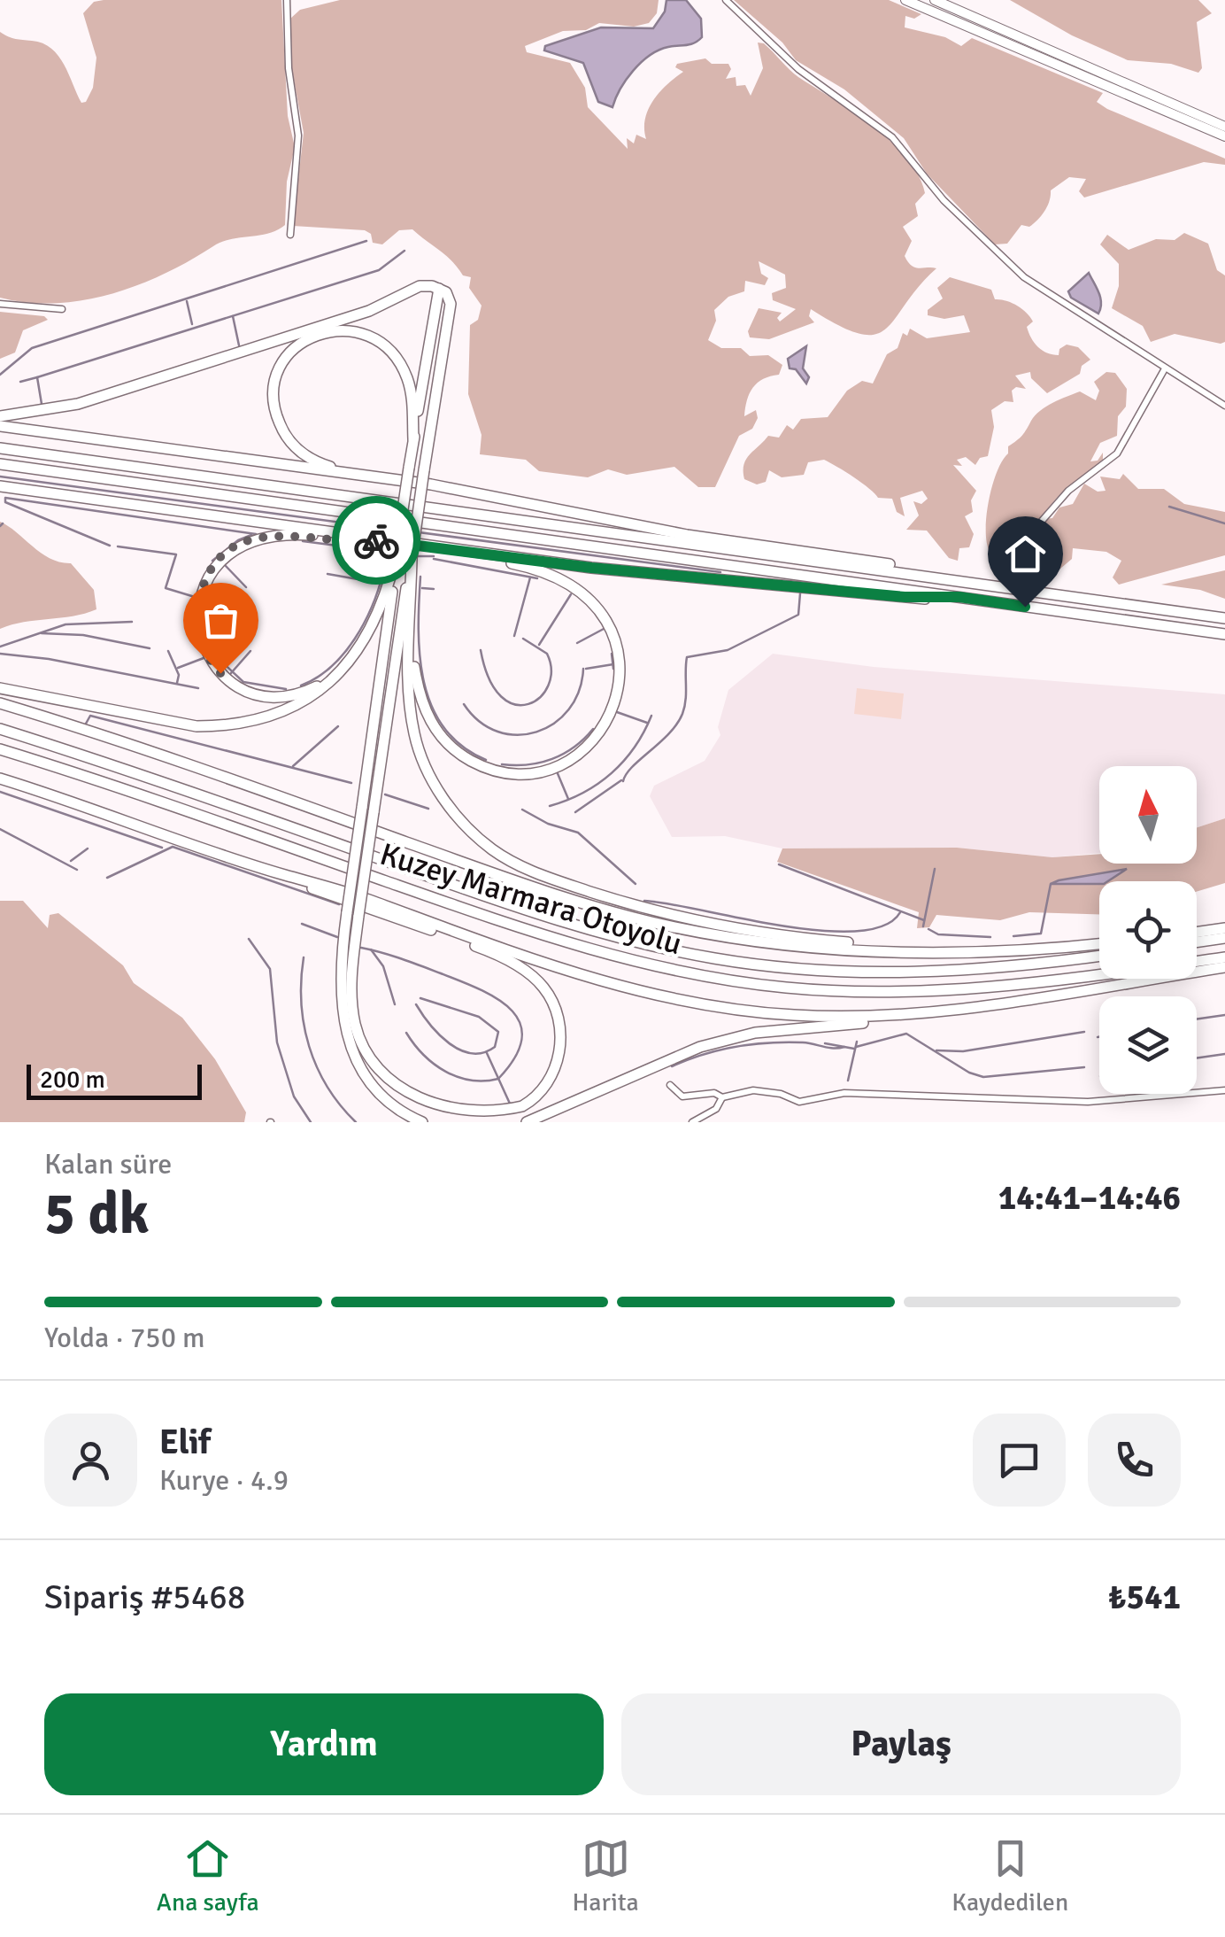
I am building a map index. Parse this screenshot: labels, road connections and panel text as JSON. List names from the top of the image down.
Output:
{
  "streets": {
    "highway": ["Kuzey Marmara Otoyolu"]
  },
  "scale_bar": "200 m",
  "north": "top",
  "page": {
    "scale": "200 m",
    "heading": ["5 dk", "Kalan süre", "14:41–14:46"],
    "panel": [
      "Elif",
      "Kurye · 4.9",
      "Sipariş #5468",
      "₺541"
    ],
    "bar": "Yolda · 750 m",
    "buttons": ["Yardım", "Paylaş"],
    "tabs": ["Ana sayfa", "Harita", "Kaydedilen"]
  }
}
